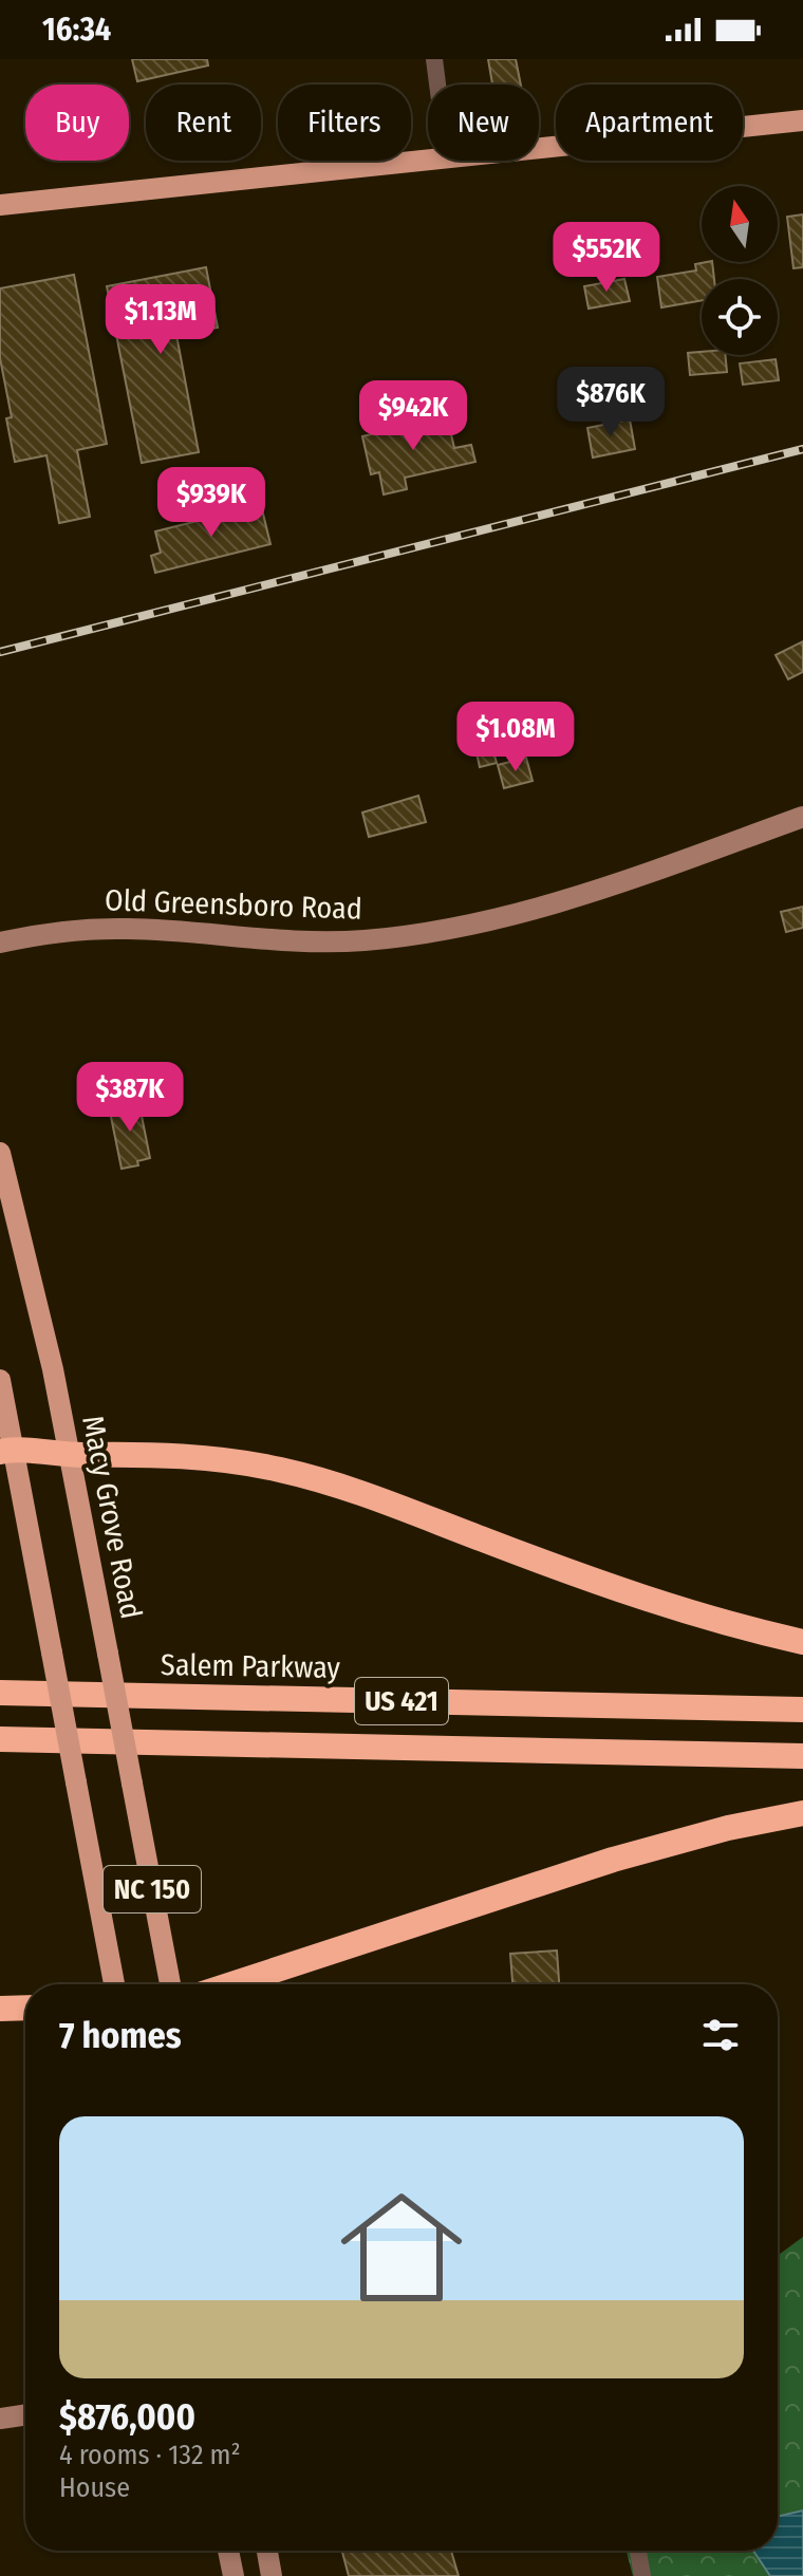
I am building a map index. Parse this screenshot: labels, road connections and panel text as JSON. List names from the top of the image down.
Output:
{
  "streets": {
    "highway": ["Salem Parkway", "US 421"],
    "main road": ["Macy Grove Road", "NC 150"],
    "street": ["Old Greensboro Road"]
  },
  "north": "top",
  "page": {
    "status": "16:34",
    "chip": [
      "Buy",
      "Rent",
      "Filters",
      "New",
      "Apartment"
    ],
    "price": [
      "$552K",
      "$1.13M",
      "$876K",
      "$942K",
      "$939K",
      "$1.08M",
      "$387K"
    ],
    "heading": "7 homes",
    "list": [
      {
        "name": "$876,000",
        "note": "4 rooms · 132 m² · House"
      }
    ]
  }
}
